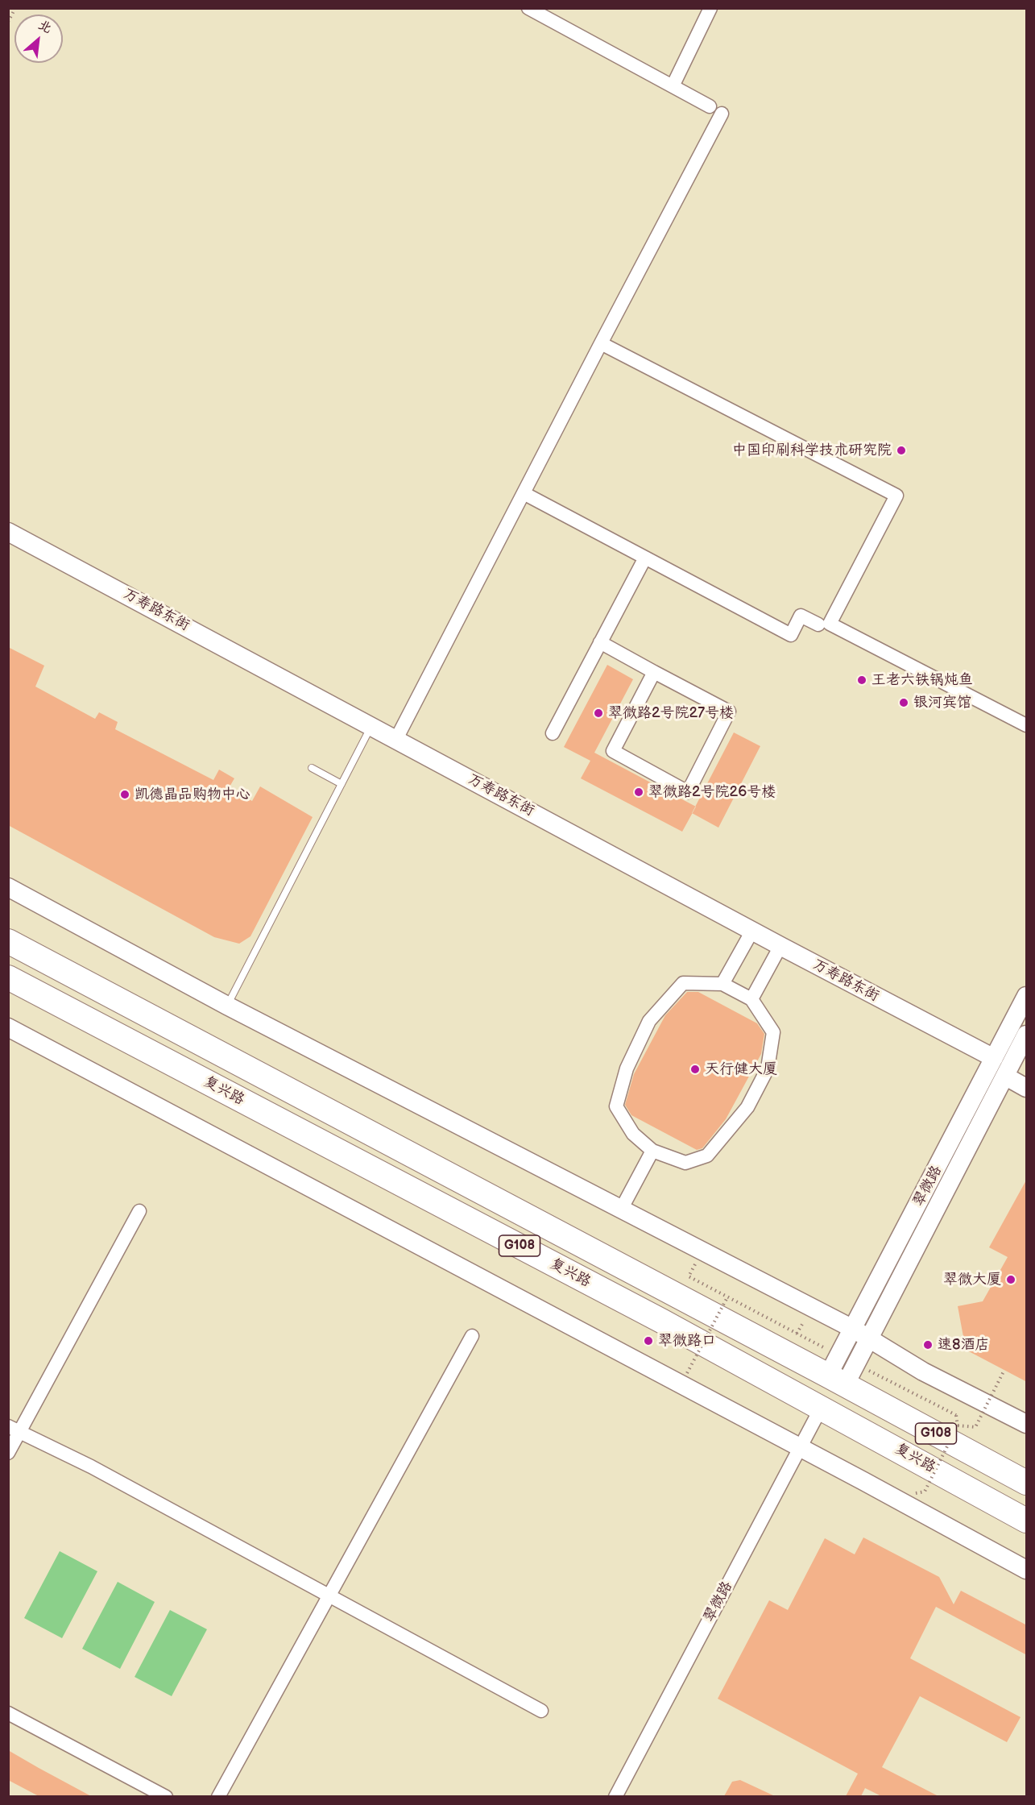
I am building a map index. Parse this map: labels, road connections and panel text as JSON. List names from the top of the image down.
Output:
{
  "streets": {
    "highway": ["复兴路", "G108"],
    "street": ["万寿路东街", "翠微路"]
  },
  "crossings": [
    ["万寿路东街", "翠微路"],
    ["复兴路", "翠微路"]
  ],
  "places": [
    "中国印刷科学技术研究院",
    "王老六铁锅炖鱼",
    "银河宾馆",
    "翠微路2号院27号楼",
    "翠微路2号院26号楼",
    "凯德晶品购物中心",
    "天行健大厦",
    "翠微大厦",
    "翠微路口",
    "速8酒店"
  ],
  "north": "top right"
}
